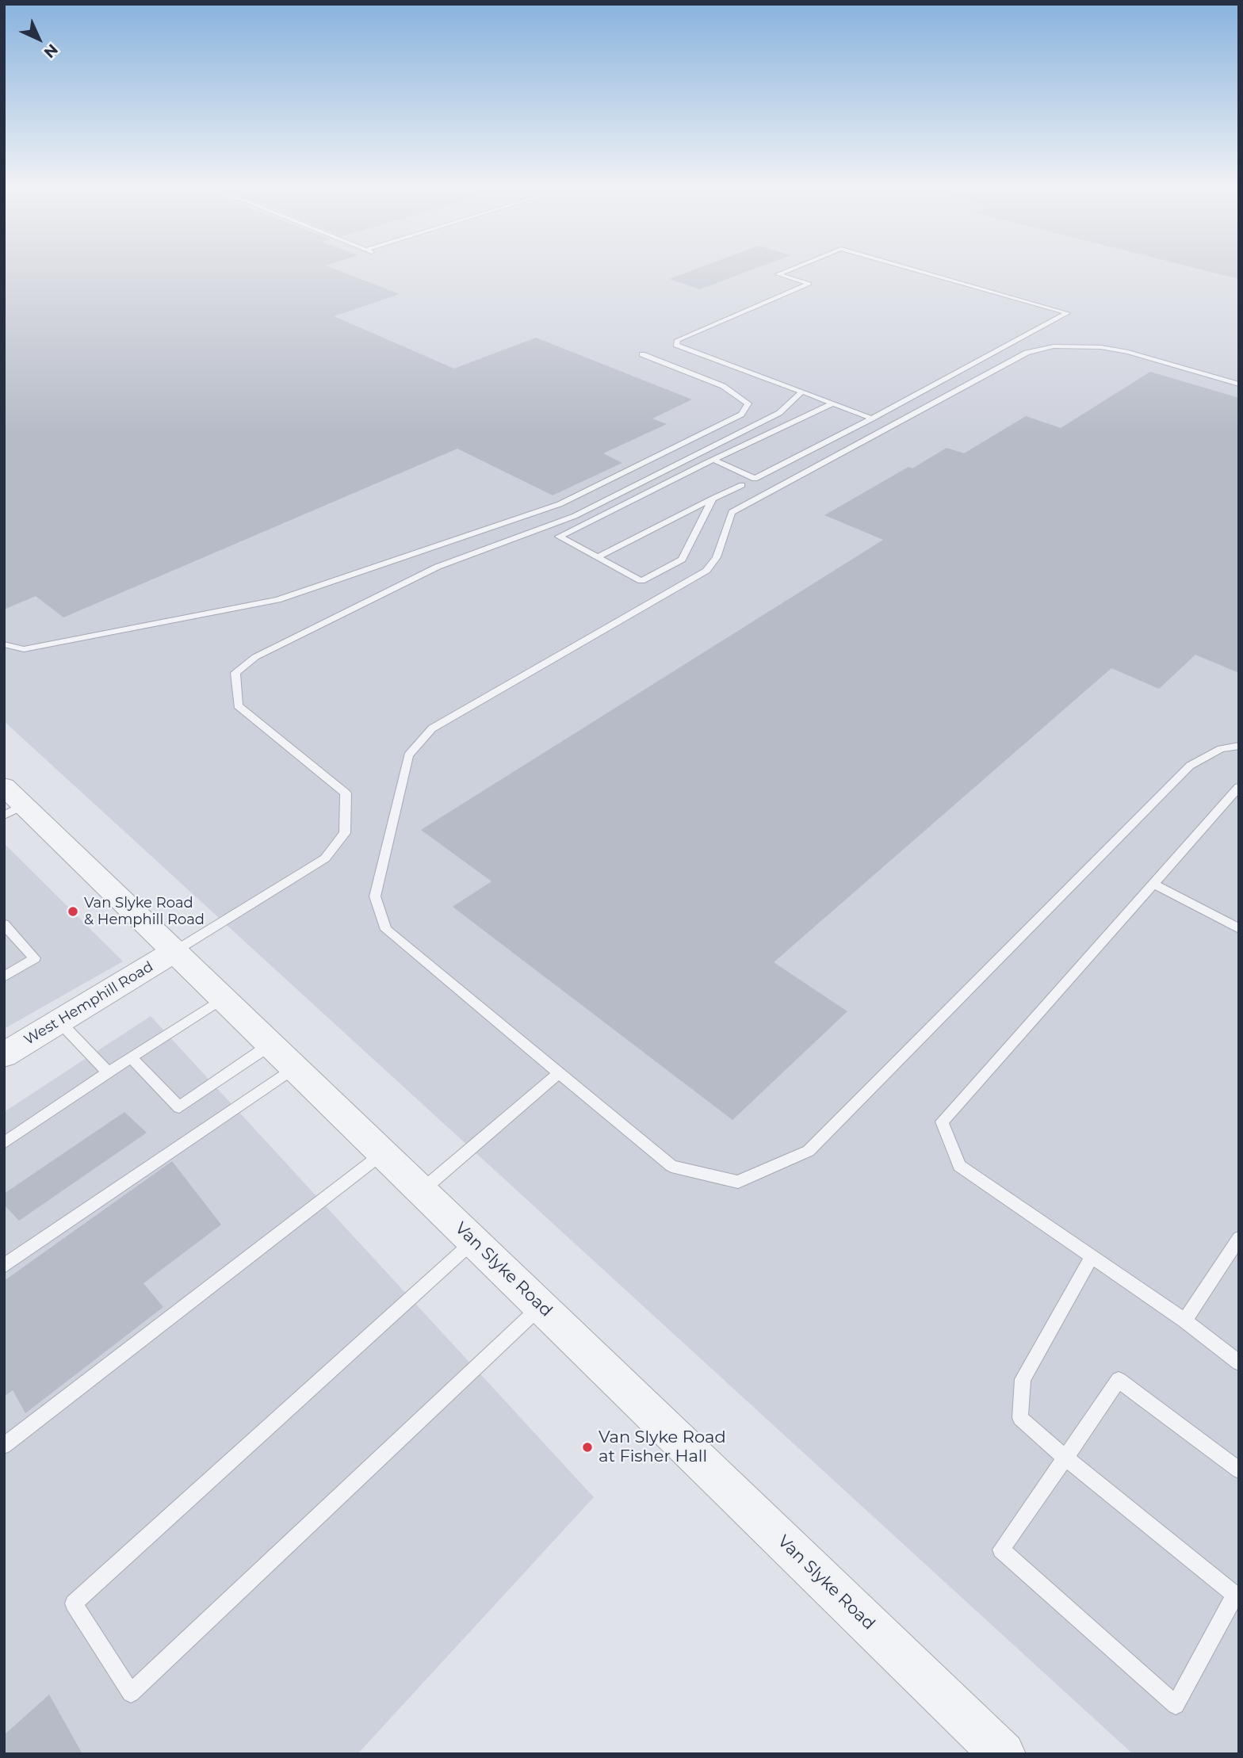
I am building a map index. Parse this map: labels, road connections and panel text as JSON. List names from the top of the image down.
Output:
{
  "streets": {
    "street": ["West Hemphill Road", "Van Slyke Road"]
  },
  "crossings": [
    ["West Hemphill Road", "Van Slyke Road"]
  ],
  "places": ["Van Slyke Road & Hemphill Road", "Van Slyke Road at Fisher Hall"],
  "north": "bottom right"
}
